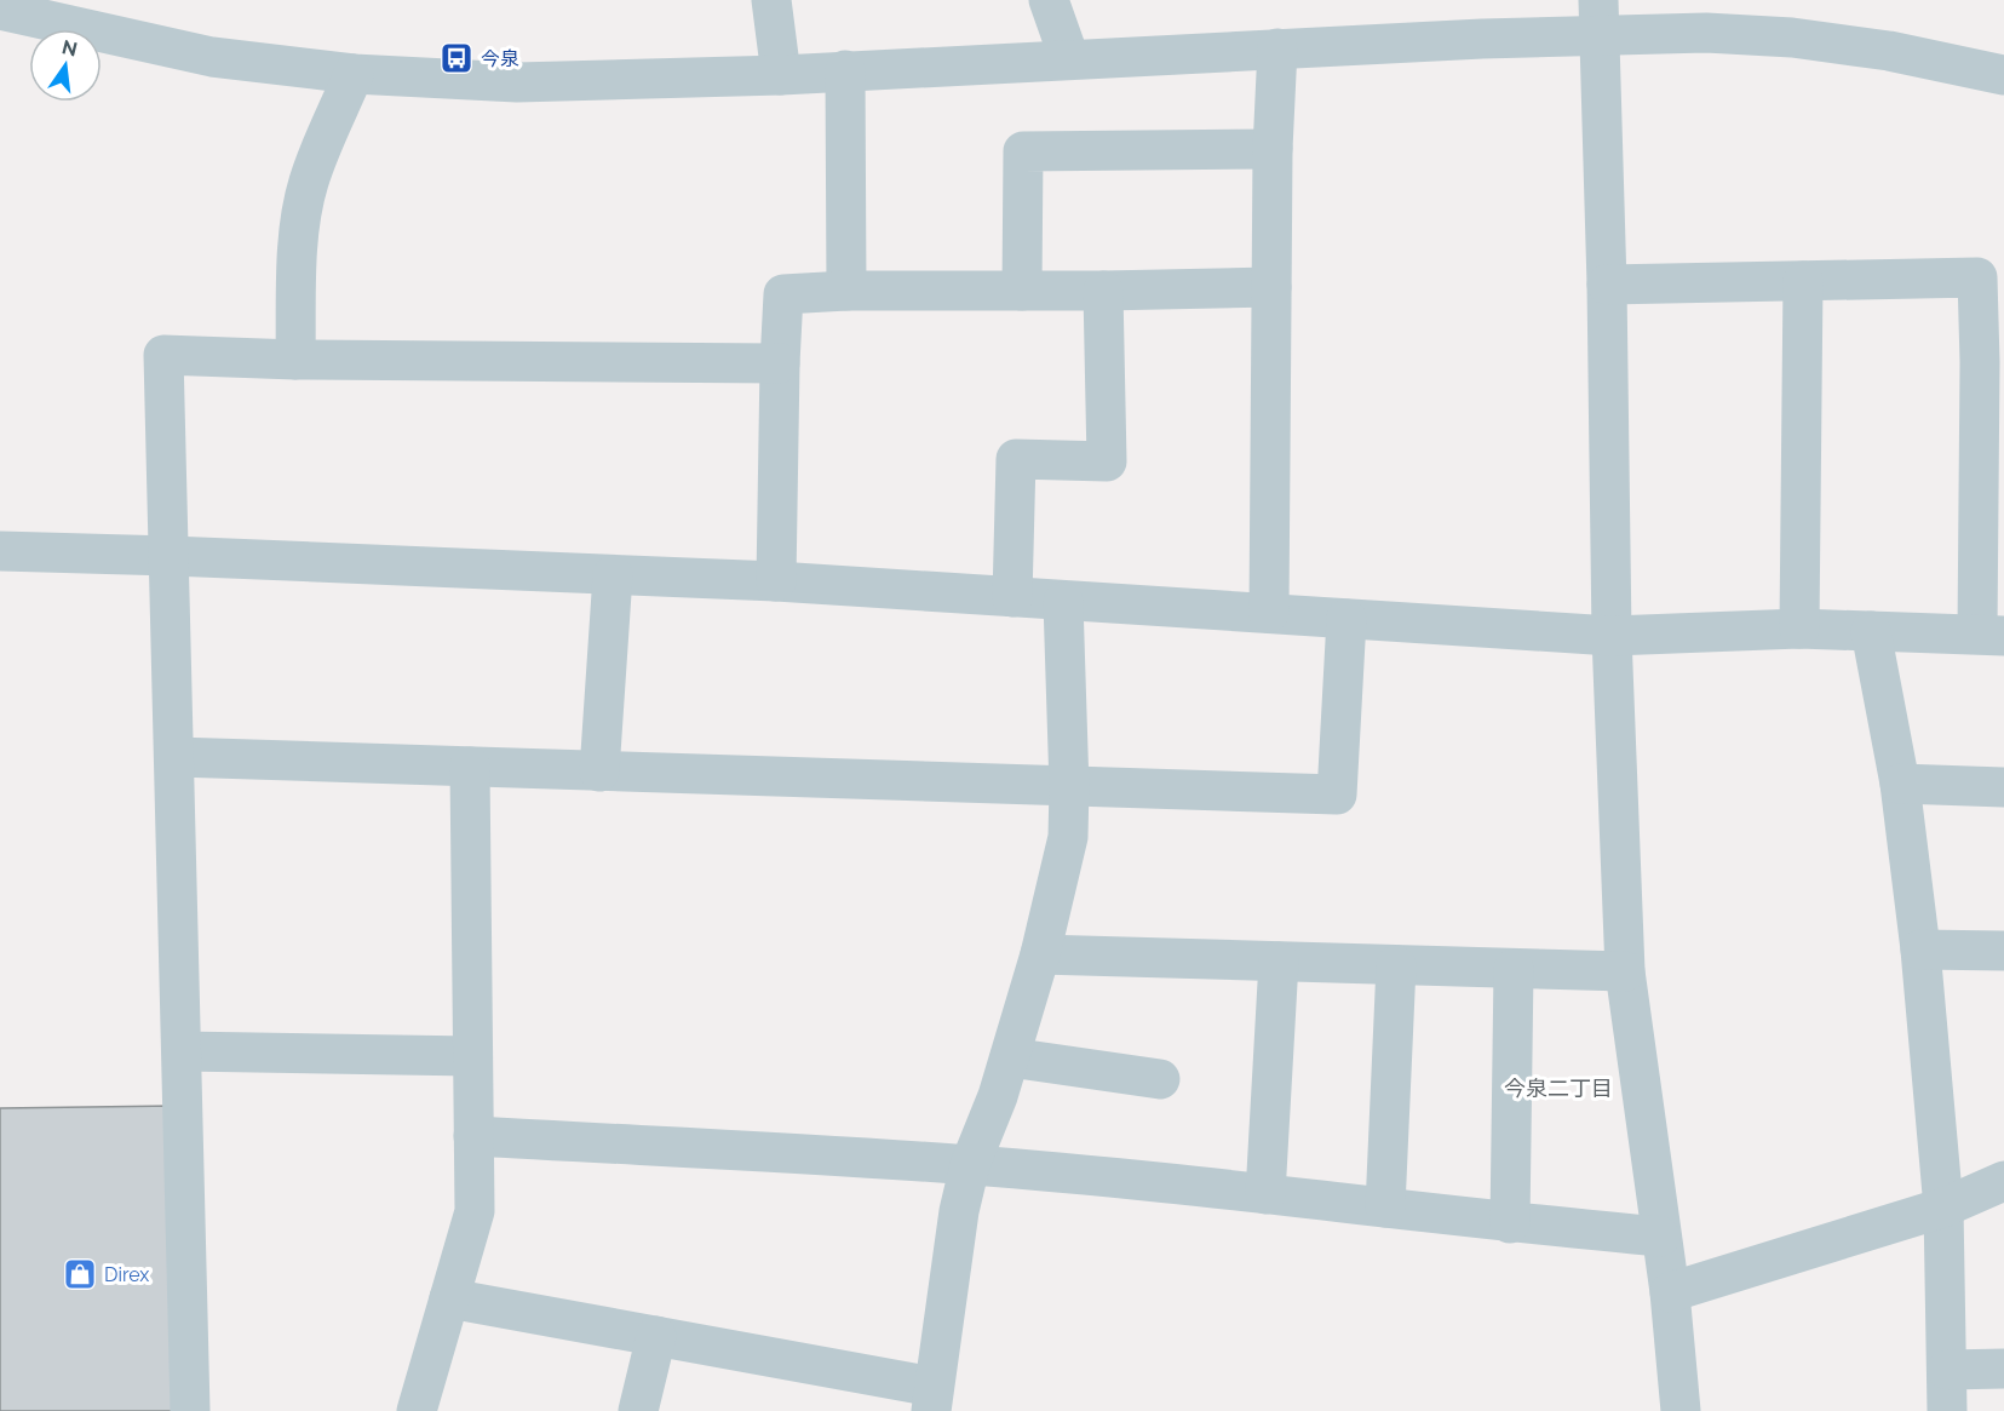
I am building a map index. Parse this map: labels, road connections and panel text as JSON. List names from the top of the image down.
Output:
{
  "districts": ["今泉二丁目"],
  "places": {
    "bus stop": ["今泉"],
    "shop": ["Direx"]
  },
  "north": "top"
}
